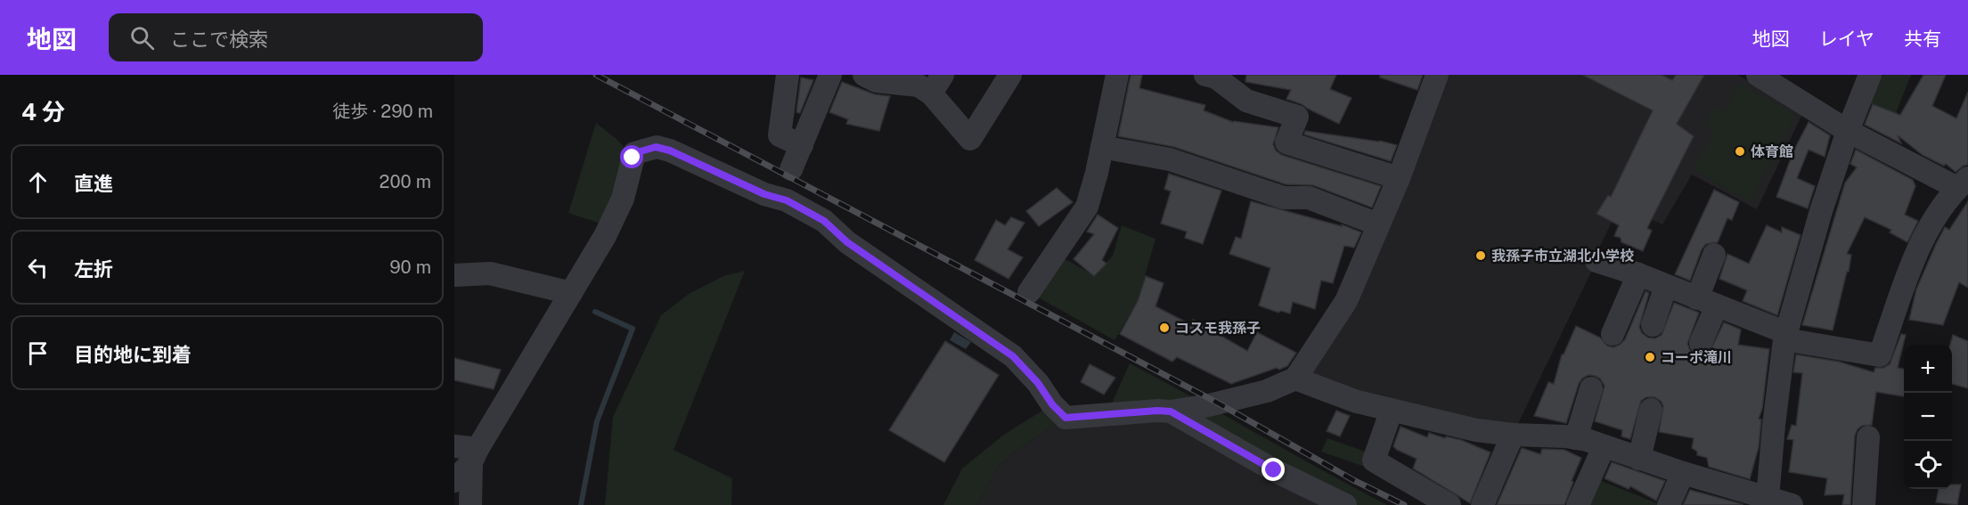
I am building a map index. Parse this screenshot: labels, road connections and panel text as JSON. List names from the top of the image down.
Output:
{
  "places": [
    "体育館",
    "我孫子市立湖北小学校",
    "コスモ我孫子",
    "コーポ滝川"
  ],
  "page": {
    "header": "地図",
    "search": "ここで検索",
    "nav": ["地図", "レイヤ", "共有"],
    "heading": ["4 分", "徒歩 · 290 m"],
    "list": [
      ["直進", "200 m"],
      ["左折", "90 m"],
      "目的地に到着"
    ],
    "map_buttons": ["+", "−"]
  }
}
